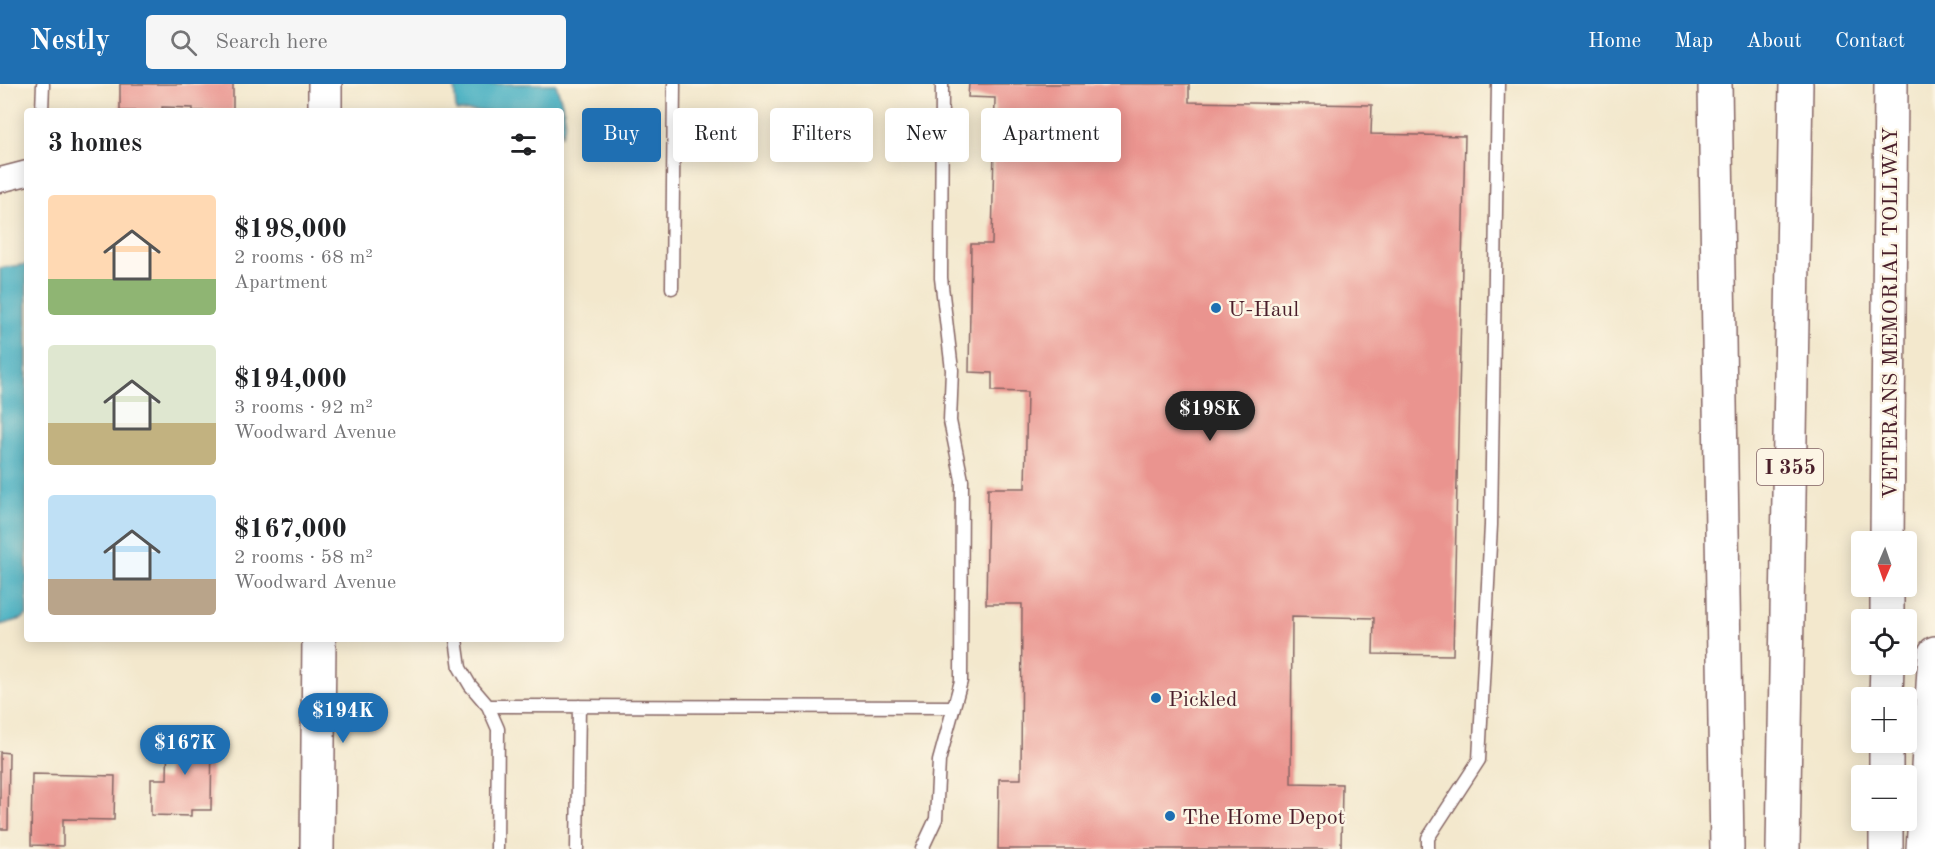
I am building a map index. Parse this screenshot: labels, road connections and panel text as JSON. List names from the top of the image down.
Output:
{
  "streets": {
    "main road": ["VETERANS MEMORIAL TOLLWAY", "I 355"]
  },
  "places": ["U-Haul", "Pickled", "The Home Depot"],
  "north": "bottom",
  "page": {
    "header": "Nestly",
    "search": "Search here",
    "nav": [
      "Home",
      "Map",
      "About",
      "Contact"
    ],
    "chip": [
      "Buy",
      "Rent",
      "Filters",
      "New",
      "Apartment"
    ],
    "heading": "3 homes",
    "list": [
      {
        "name": "$198,000",
        "note": "2 rooms · 68 m² · Apartment"
      },
      {
        "name": "$194,000",
        "note": "3 rooms · 92 m² · Woodward Avenue"
      },
      {
        "name": "$167,000",
        "note": "2 rooms · 58 m² · Woodward Avenue"
      }
    ],
    "price": ["$198K", "$194K", "$167K"],
    "map_buttons": ["+", "−"]
  }
}
